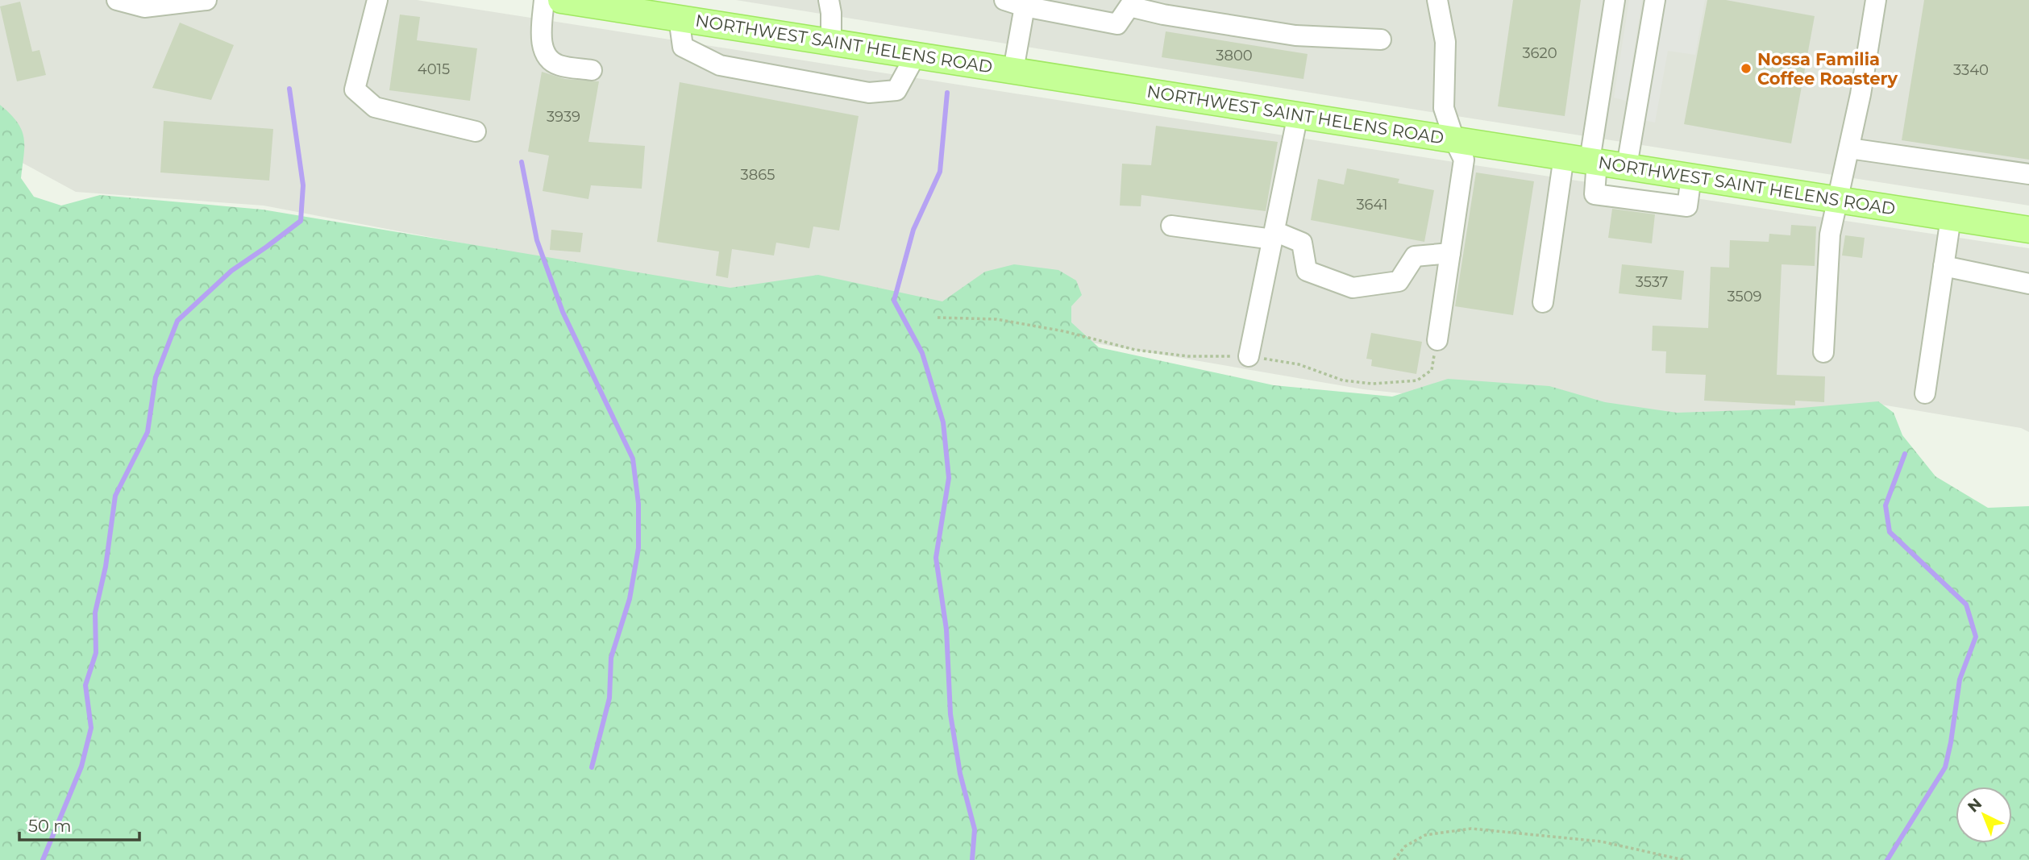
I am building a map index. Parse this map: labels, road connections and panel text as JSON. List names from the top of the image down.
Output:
{
  "streets": {
    "main road": ["NORTHWEST SAINT HELENS ROAD"]
  },
  "places": ["Nossa Familia Coffee Roastery"],
  "house_numbers": [
    "3620",
    "3800",
    "4015",
    "3340",
    "3939",
    "3865",
    "3641",
    "3537",
    "3509"
  ],
  "scale_bar": "50 m",
  "north": "top left"
}
